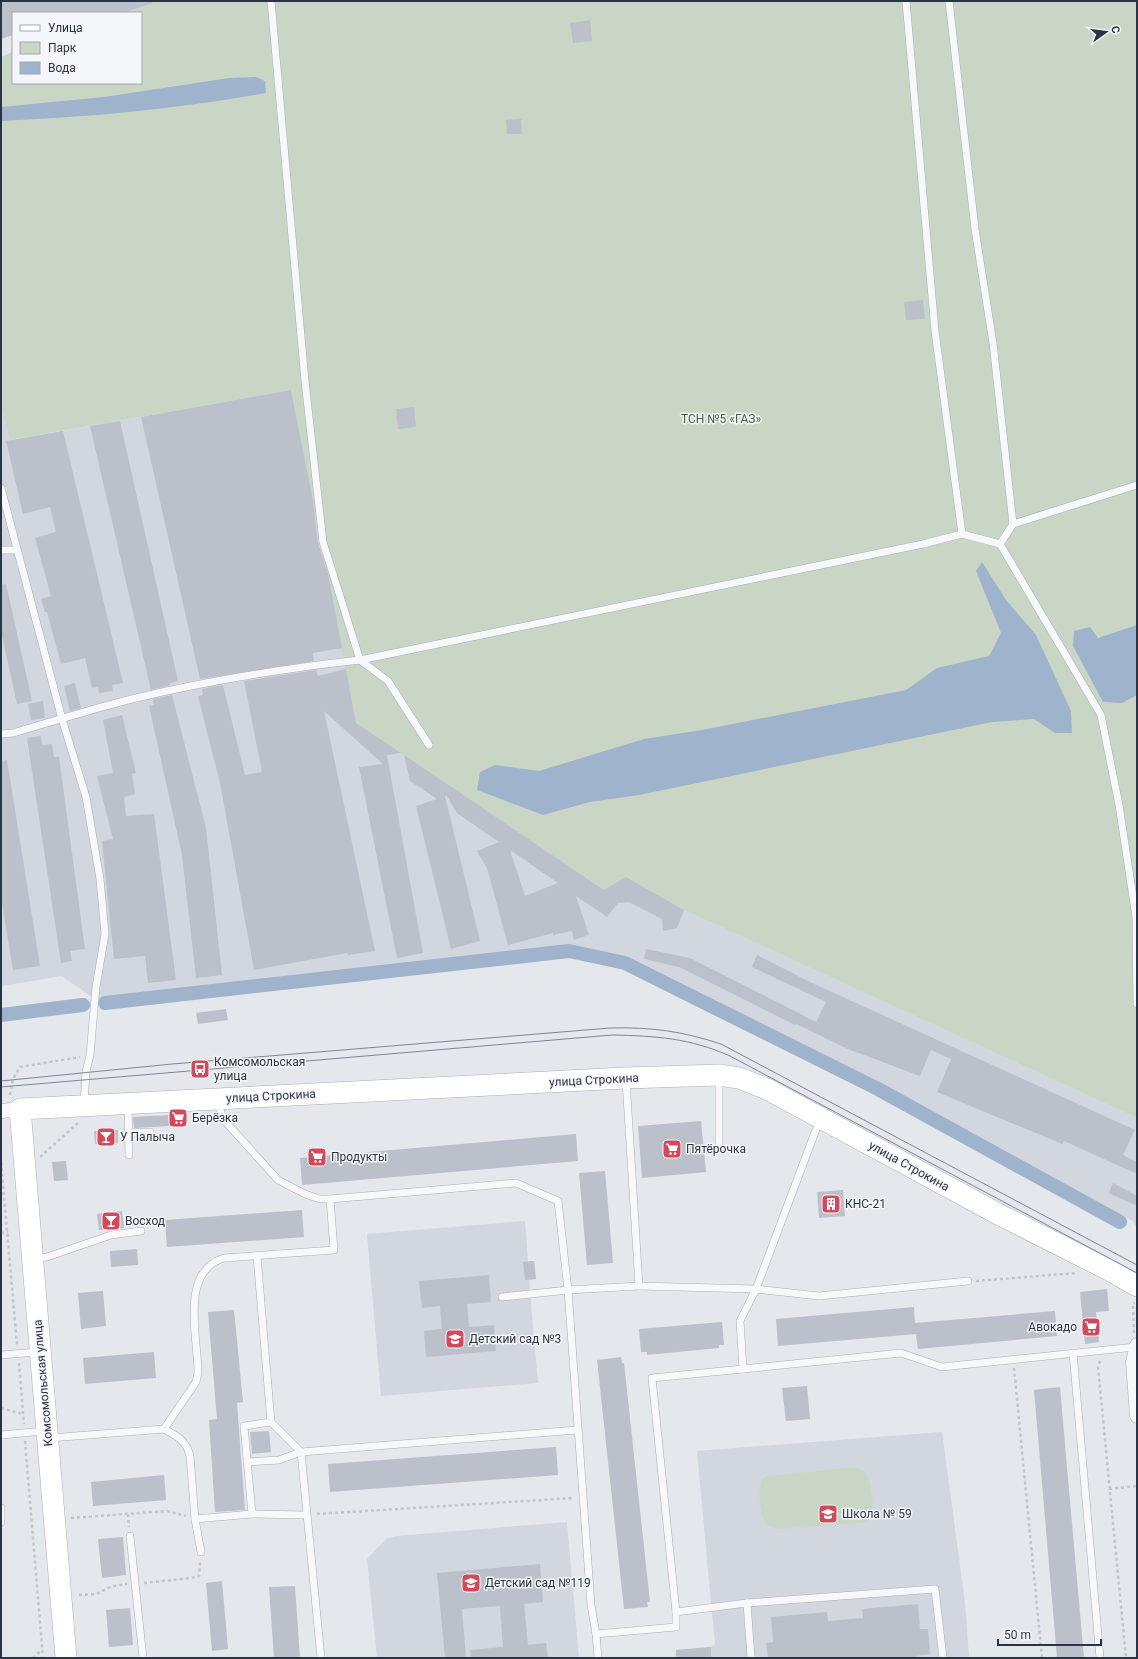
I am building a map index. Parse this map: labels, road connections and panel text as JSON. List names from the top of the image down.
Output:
{
  "streets": {
    "street": ["улица Строкина", "Комсомольская улица"]
  },
  "crossings": [
    ["улица Строкина", "Комсомольская улица"]
  ],
  "parks": ["ТСН №5 «ГАЗ»"],
  "places": {
    "bus stop": ["Комсомольская улица"],
    "supermarket": [
      "Берёзка",
      "Пятёрочка",
      "Продукты",
      "Авокадо"
    ],
    "bar": ["У Палыча", "Восход"],
    "building": ["КНС-21"],
    "school or university": ["Детский сад №3", "Школа № 59", "Детский сад №119"]
  },
  "legend": ["Улица", "Парк", "Вода"],
  "scale_bar": "50 m",
  "north": "right"
}
